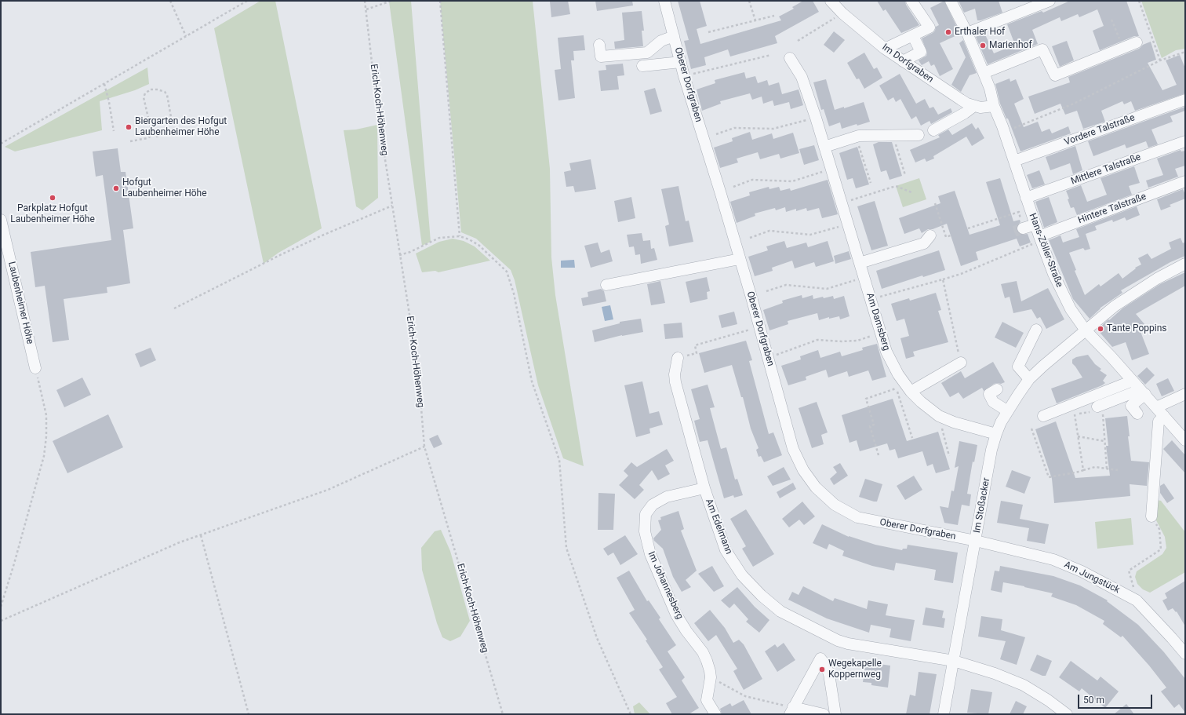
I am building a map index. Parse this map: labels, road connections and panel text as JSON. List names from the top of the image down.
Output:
{
  "streets": {
    "street": [
      "Im Dorfgraben",
      "Oberer Dorfgraben",
      "Vordere Talstraße",
      "Mittlere Talstraße",
      "Hintere Talstraße",
      "Hans-Zöller-Straße",
      "Laubenheimer Höhe",
      "Am Damsberg",
      "Im Stoßacker",
      "Am Edelmann",
      "Am Jungstück",
      "Im Johannesberg"
    ],
    "path": ["Erich-Koch-Höhenweg"]
  },
  "crossings": [
    ["Im Dorfgraben", "Hans-Zöller-Straße"],
    ["Oberer Dorfgraben", "Im Stoßacker"],
    ["Oberer Dorfgraben", "Am Jungstück"],
    ["Vordere Talstraße", "Hans-Zöller-Straße"],
    ["Mittlere Talstraße", "Hans-Zöller-Straße"],
    ["Hintere Talstraße", "Hans-Zöller-Straße"],
    ["Hans-Zöller-Straße", "Im Stoßacker"],
    ["Am Damsberg", "Im Stoßacker"],
    ["Im Stoßacker", "Am Edelmann"],
    ["Im Stoßacker", "Am Jungstück"],
    ["Am Edelmann", "Im Johannesberg"]
  ],
  "places": [
    "Erthaler Hof",
    "Marienhof",
    "Biergarten des Hofgut Laubenheimer Höhe",
    "Hofgut Laubenheimer Höhe",
    "Parkplatz Hofgut Laubenheimer Höhe",
    "Tante Poppins",
    "Wegekapelle Koppernweg"
  ],
  "scale_bar": "50 m"
}
